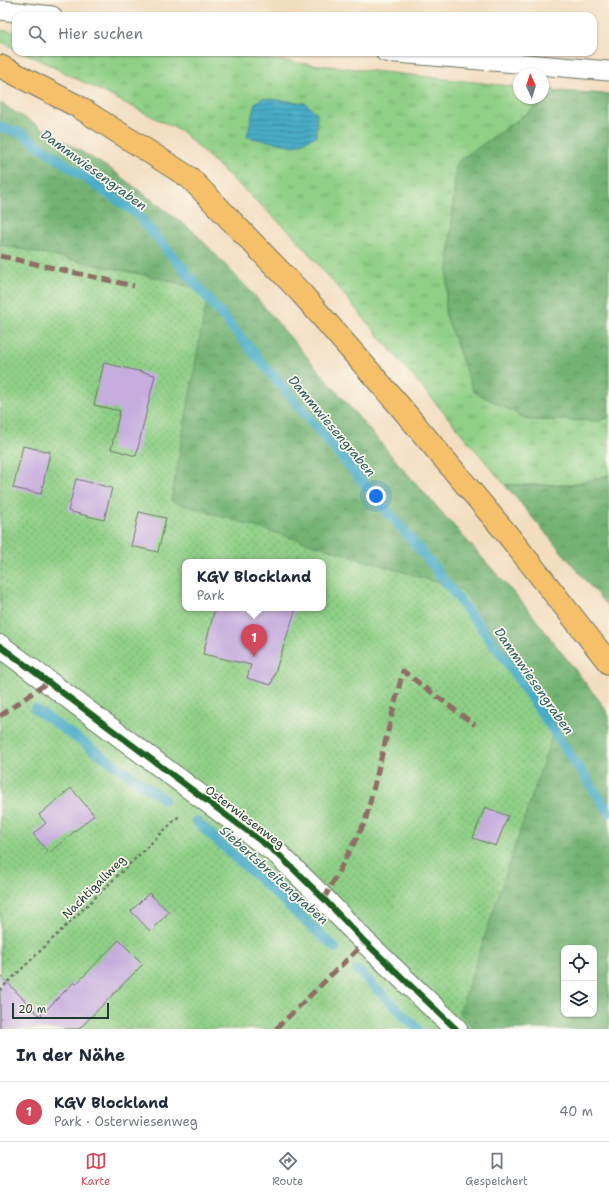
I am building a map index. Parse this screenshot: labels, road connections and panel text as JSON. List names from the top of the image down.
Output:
{
  "streets": {
    "street": ["Osterwiesenweg"],
    "path": ["Nachtigallweg"]
  },
  "crossings": [
    ["Osterwiesenweg", "Nachtigallweg"]
  ],
  "water": ["Dammwiesengraben", "Siebertsbreitengraben"],
  "scale_bar": "20 m",
  "north": "top",
  "page": {
    "search": "Hier suchen",
    "popup": ["KGV Blockland", "Park"],
    "pins": "1",
    "scale": "20 m",
    "heading": "In der Nähe",
    "list": [
      {
        "mark": "1",
        "name": "KGV Blockland",
        "note": "Park · Osterwiesenweg",
        "value": "40 m"
      }
    ],
    "nav": ["Karte", "Route", "Gespeichert"]
  }
}
